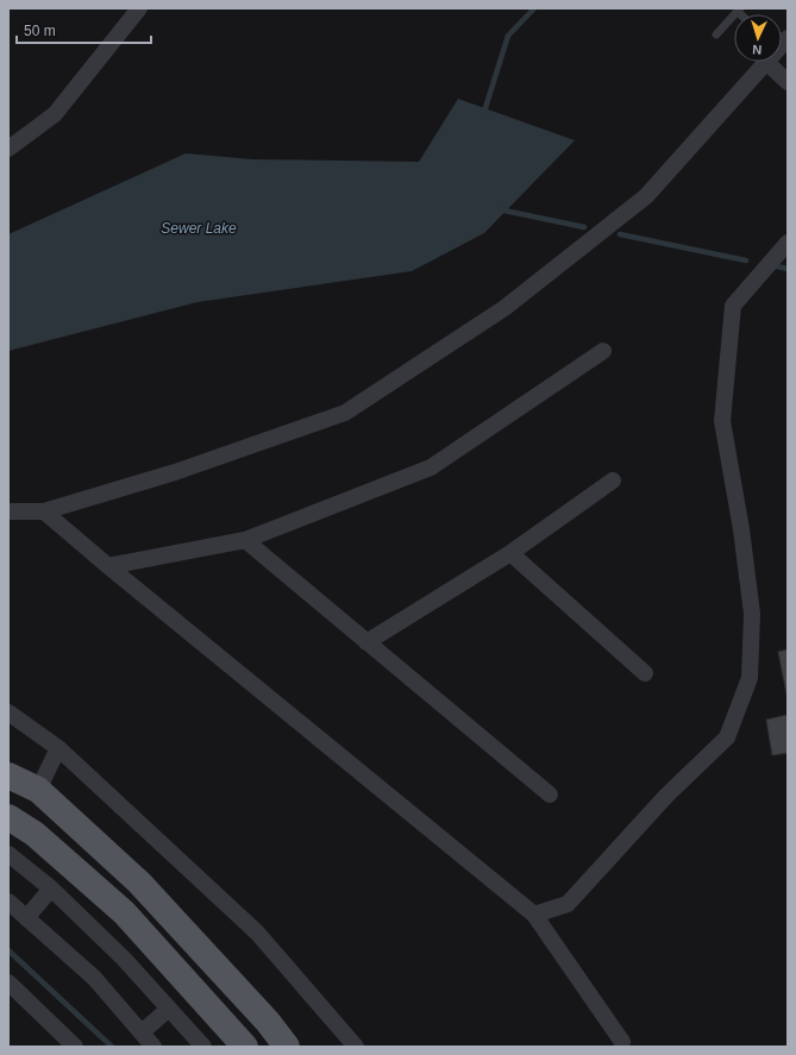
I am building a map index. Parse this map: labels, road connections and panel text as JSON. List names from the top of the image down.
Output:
{
  "water": ["Sewer Lake"],
  "scale_bar": "50 m",
  "north": "bottom"
}
